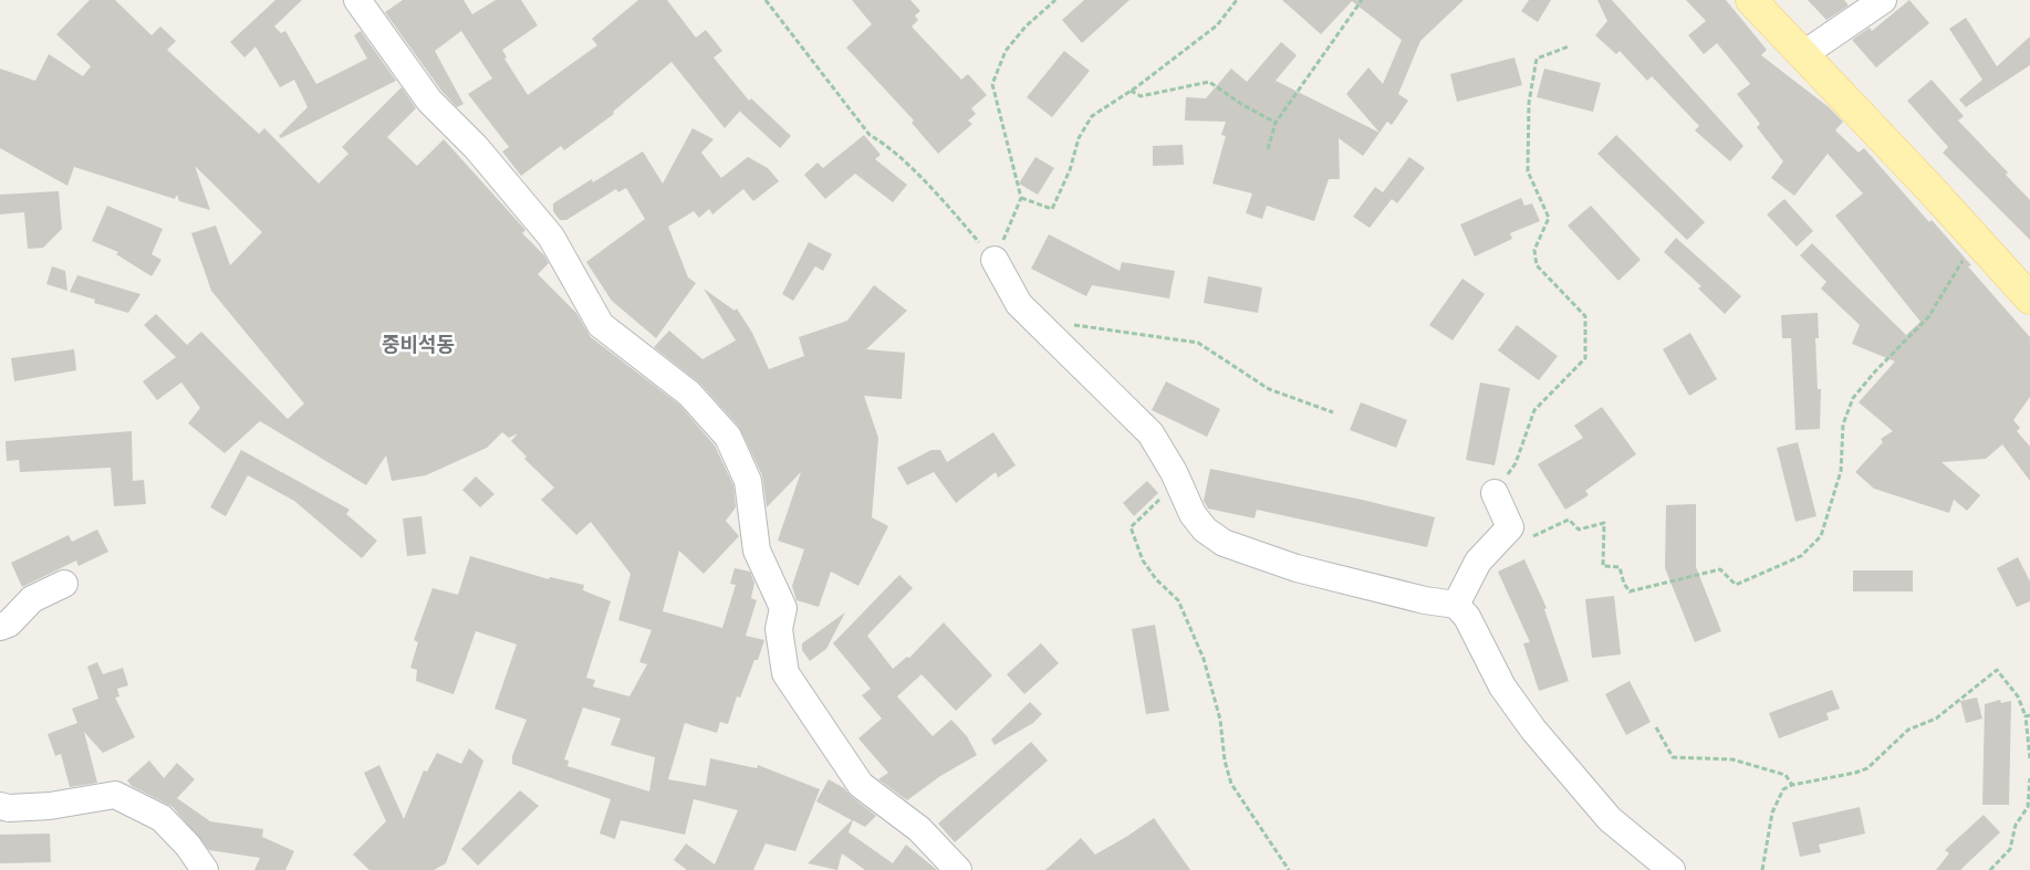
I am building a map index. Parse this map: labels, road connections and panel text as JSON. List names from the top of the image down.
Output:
{
  "districts": ["중비석동"]
}
